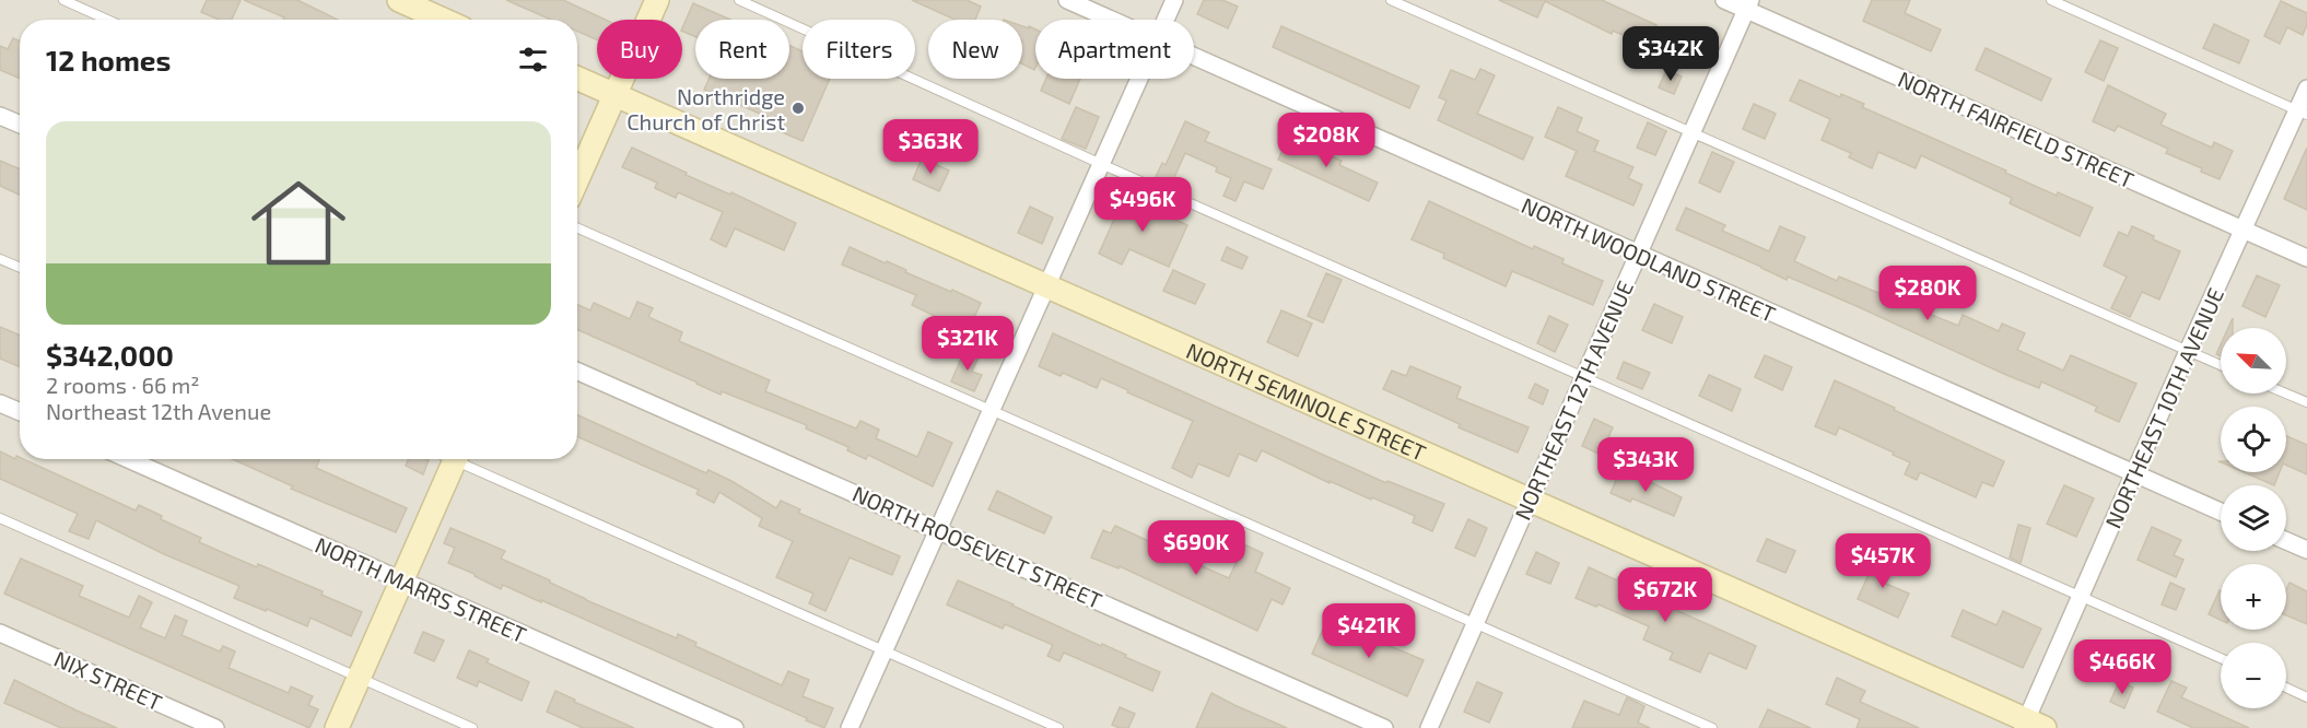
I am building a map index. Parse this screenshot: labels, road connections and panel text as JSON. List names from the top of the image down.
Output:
{
  "streets": {
    "street": [
      "NORTH FAIRFIELD STREET",
      "NORTH WOODLAND STREET",
      "NORTHEAST 12TH AVENUE",
      "NORTH SEMINOLE STREET",
      "NORTHEAST 10TH AVENUE",
      "NORTH ROOSEVELT STREET",
      "NORTH MARRS STREET",
      "NIX STREET"
    ]
  },
  "crossings": [
    ["NORTH FAIRFIELD STREET", "NORTHEAST 12TH AVENUE"],
    ["NORTH FAIRFIELD STREET", "NORTHEAST 10TH AVENUE"],
    ["NORTH WOODLAND STREET", "NORTHEAST 12TH AVENUE"],
    ["NORTH WOODLAND STREET", "NORTHEAST 10TH AVENUE"],
    ["NORTHEAST 12TH AVENUE", "NORTH SEMINOLE STREET"],
    ["NORTH SEMINOLE STREET", "NORTHEAST 10TH AVENUE"]
  ],
  "places": ["Northridge Church of Christ"],
  "north": "top left",
  "page": {
    "chip": [
      "Buy",
      "Rent",
      "Filters",
      "New",
      "Apartment"
    ],
    "heading": "12 homes",
    "price": [
      "$342K",
      "$208K",
      "$363K",
      "$496K",
      "$280K",
      "$321K",
      "$343K",
      "$690K",
      "$457K",
      "$672K",
      "$421K",
      "$466K"
    ],
    "list": [
      {
        "name": "$342,000",
        "note": "2 rooms · 66 m² · Northeast 12th Avenue"
      }
    ],
    "map_buttons": ["+", "−"]
  }
}
